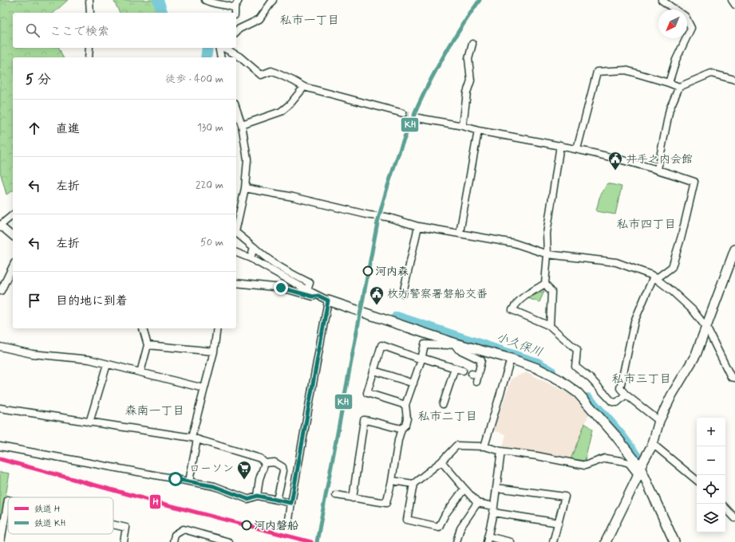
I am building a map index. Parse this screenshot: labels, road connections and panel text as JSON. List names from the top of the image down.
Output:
{
  "districts": [
    "私市一丁目",
    "私市四丁目",
    "私市三丁目",
    "森南一丁目",
    "私市二丁目"
  ],
  "water": ["小久保川"],
  "places": {
    "public building": ["井手之内会館", "枚方警察署磐船交番"],
    "other": ["河内森", "河内磐船"],
    "supermarket": ["ローソン"]
  },
  "lines": ["rail line KH", "rail line H"],
  "legend": ["鉄道 H", "鉄道 KH"],
  "north": "bottom left",
  "page": {
    "search": "ここで検索",
    "heading": ["5 分", "徒歩 · 400 m"],
    "list": [
      ["直進", "130 m"],
      ["左折", "220 m"],
      ["左折", "50 m"],
      "目的地に到着"
    ],
    "map_buttons": ["+", "−"]
  }
}
